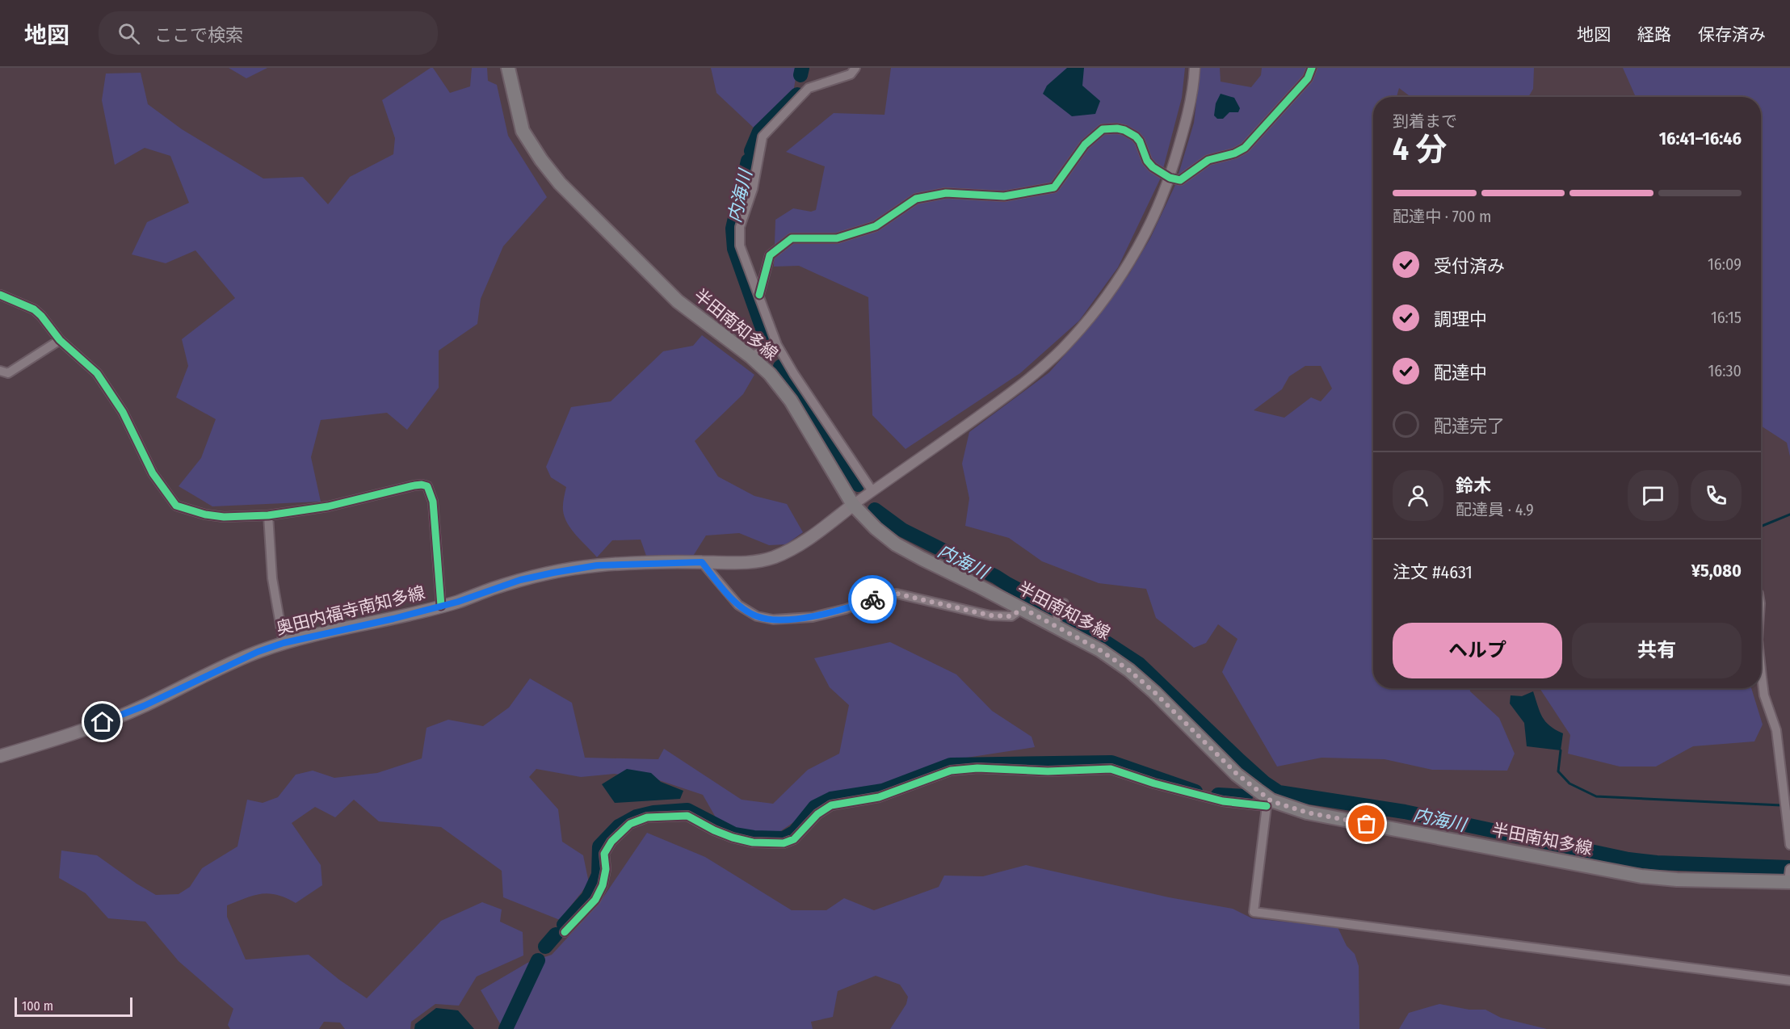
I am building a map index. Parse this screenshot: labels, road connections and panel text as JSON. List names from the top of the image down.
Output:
{
  "streets": {
    "main road": ["半田南知多線", "奥田内福寺南知多線"]
  },
  "crossings": [
    ["半田南知多線", "奥田内福寺南知多線"]
  ],
  "water": ["内海川"],
  "scale_bar": "100 m",
  "page": {
    "header": "地図",
    "search": "ここで検索",
    "nav": ["地図", "経路", "保存済み"],
    "heading": ["4 分", "到着まで", "16:41–16:46"],
    "panel": [
      "鈴木",
      "配達員 · 4.9",
      "注文 #4631",
      "¥5,080"
    ],
    "bar": "配達中 · 700 m",
    "list": [
      ["受付済み", "16:09"],
      ["調理中", "16:15"],
      ["配達中", "16:30"],
      "配達完了"
    ],
    "buttons": ["ヘルプ", "共有"],
    "scale": "100 m"
  }
}
